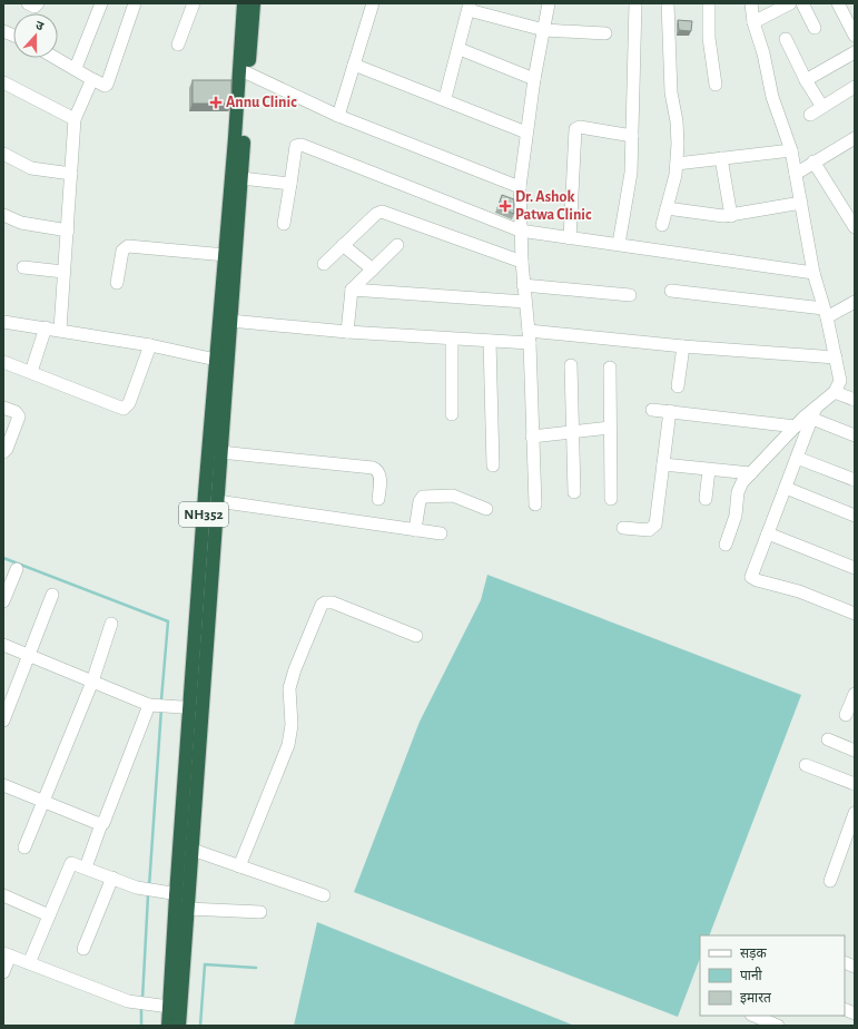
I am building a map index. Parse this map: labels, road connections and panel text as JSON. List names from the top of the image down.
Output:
{
  "streets": {
    "highway": ["NH352"]
  },
  "places": {
    "health": ["Annu Clinic", "Dr. Ashok Patwa Clinic"]
  },
  "legend": ["सड़क", "पानी", "इमारत"],
  "north": "top"
}
